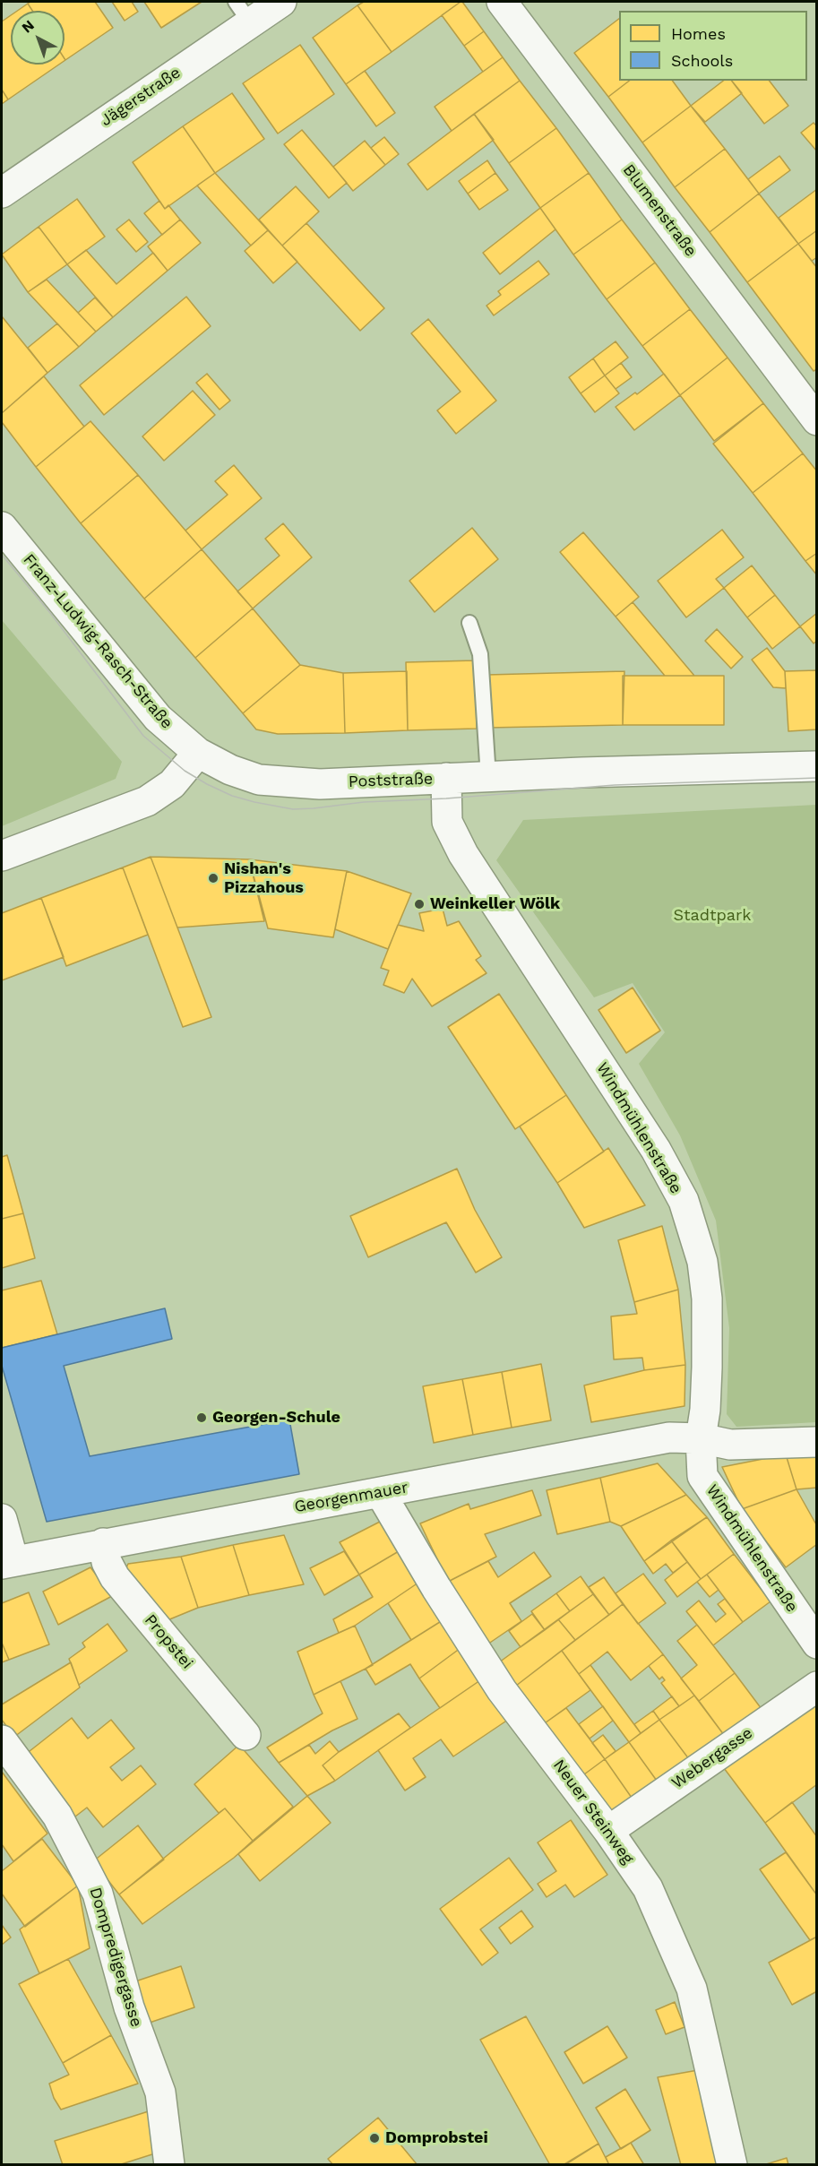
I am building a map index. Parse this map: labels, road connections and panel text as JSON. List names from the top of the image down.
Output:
{
  "streets": {
    "street": [
      "Jägerstraße",
      "Blumenstraße",
      "Franz-Ludwig-Rasch-Straße",
      "Poststraße",
      "Windmühlenstraße",
      "Georgenmauer",
      "Propstei",
      "Webergasse",
      "Neuer Steinweg",
      "Dompredigergasse"
    ]
  },
  "crossings": [
    ["Franz-Ludwig-Rasch-Straße", "Poststraße"],
    ["Poststraße", "Windmühlenstraße"],
    ["Windmühlenstraße", "Georgenmauer"],
    ["Georgenmauer", "Propstei"],
    ["Georgenmauer", "Neuer Steinweg"],
    ["Webergasse", "Neuer Steinweg"]
  ],
  "parks": ["Stadtpark"],
  "places": [
    "Nishan's Pizzahous",
    "Weinkeller Wölk",
    "Georgen-Schule",
    "Domprobstei"
  ],
  "legend": ["Homes", "Schools"],
  "north": "top left"
}
